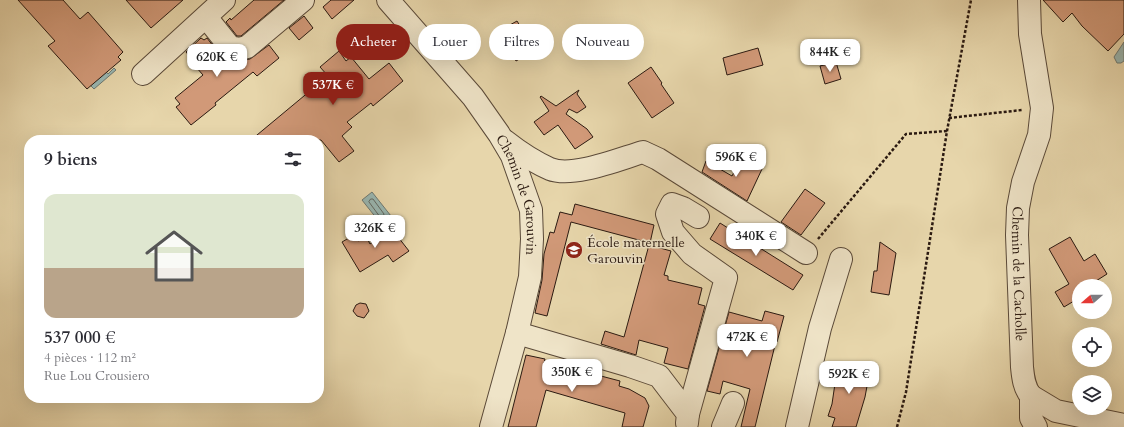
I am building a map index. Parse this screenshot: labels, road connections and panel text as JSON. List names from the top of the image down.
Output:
{
  "streets": {
    "street": ["Chemin de Garouvin", "Chemin de la Cacholle"]
  },
  "places": {
    "school or university": ["École maternelle Garouvin"]
  },
  "north": "left",
  "page": {
    "chip": [
      "Acheter",
      "Louer",
      "Filtres",
      "Nouveau"
    ],
    "price": [
      "844K €",
      "620K €",
      "537K €",
      "596K €",
      "326K €",
      "340K €",
      "472K €",
      "350K €",
      "592K €"
    ],
    "heading": "9 biens",
    "list": [
      {
        "name": "537 000 €",
        "note": "4 pièces · 112 m² · Rue Lou Crousiero"
      }
    ]
  }
}
